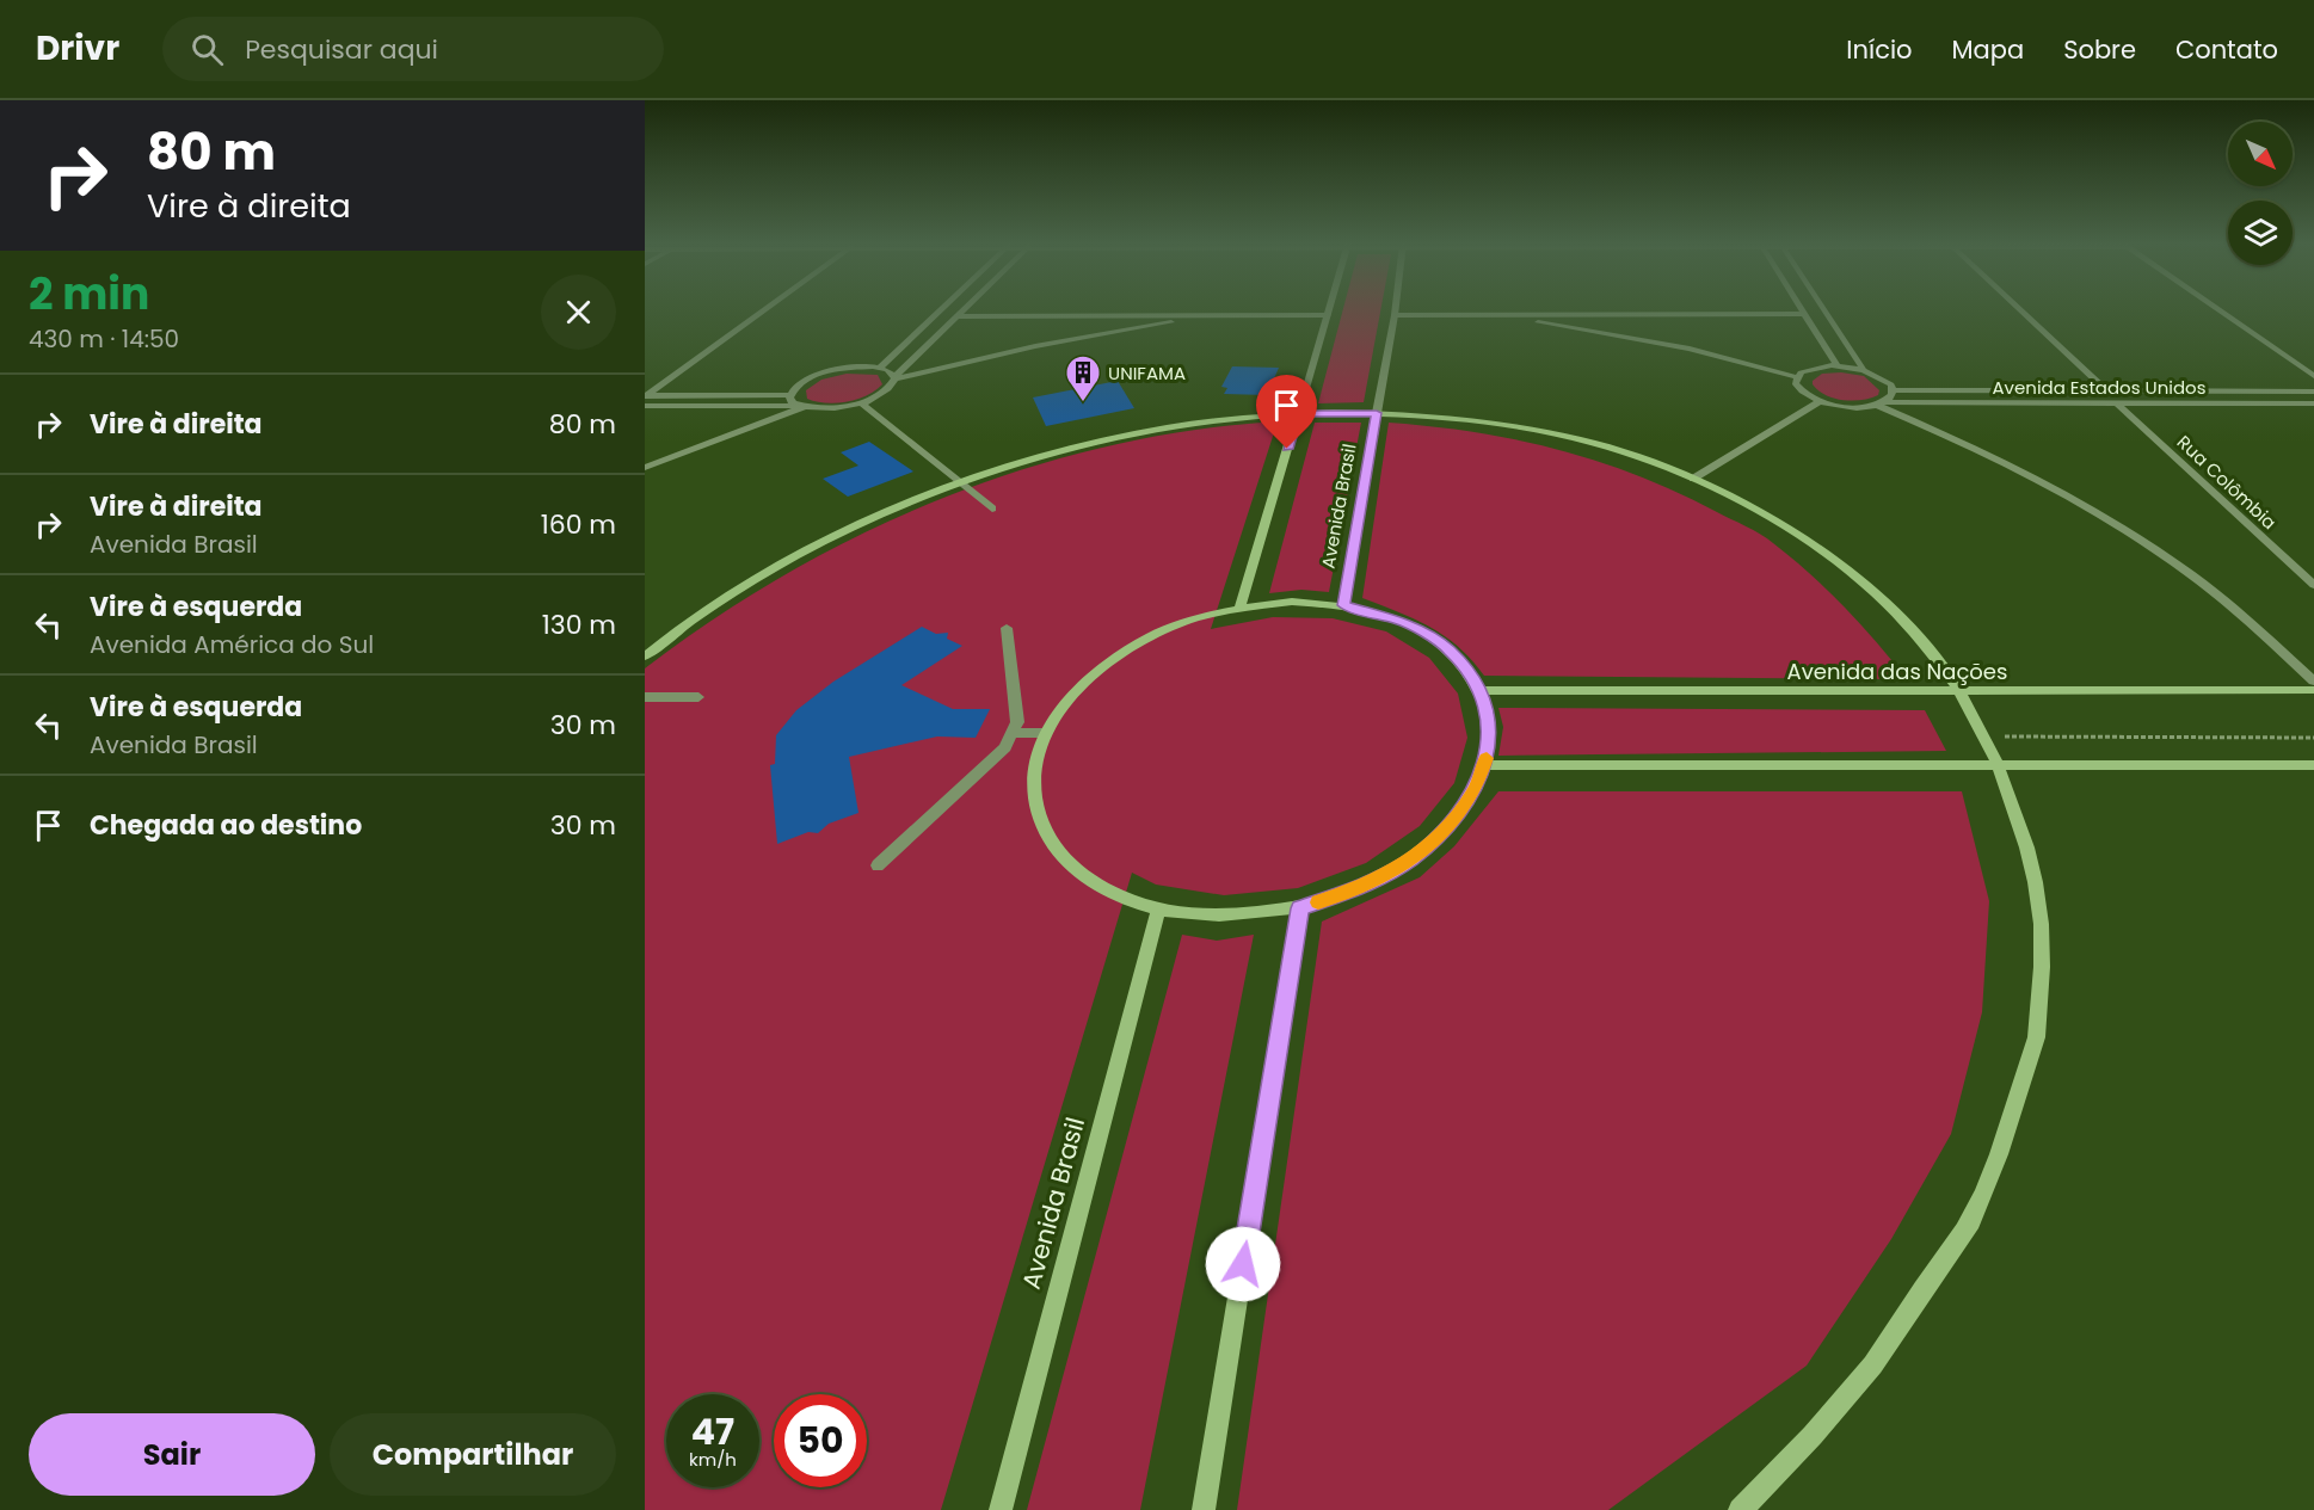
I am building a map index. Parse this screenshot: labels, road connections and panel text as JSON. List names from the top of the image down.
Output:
{
  "streets": {
    "main road": ["Avenida Brasil", "Avenida das Nações"],
    "street": ["Avenida Estados Unidos", "Rua Colômbia"]
  },
  "crossings": [
    ["Avenida Estados Unidos", "Rua Colômbia"]
  ],
  "places": {
    "building": ["UNIFAMA"]
  },
  "north": "bottom right",
  "page": {
    "header": "Drivr",
    "search": "Pesquisar aqui",
    "nav": [
      "Início",
      "Mapa",
      "Sobre",
      "Contato"
    ],
    "turn": ["80 m", "Vire à direita"],
    "heading": ["2 min", "430 m · 14:50"],
    "list": [
      {
        "name": "Vire à direita",
        "value": "80 m"
      },
      {
        "name": "Vire à direita",
        "note": "Avenida Brasil",
        "value": "160 m"
      },
      {
        "name": "Vire à esquerda",
        "note": "Avenida América do Sul",
        "value": "130 m"
      },
      {
        "name": "Vire à esquerda",
        "note": "Avenida Brasil",
        "value": "30 m"
      },
      {
        "name": "Chegada ao destino",
        "value": "30 m"
      }
    ],
    "speed": "47 km/h",
    "limit": "50",
    "buttons": ["Sair", "Compartilhar"]
  }
}
